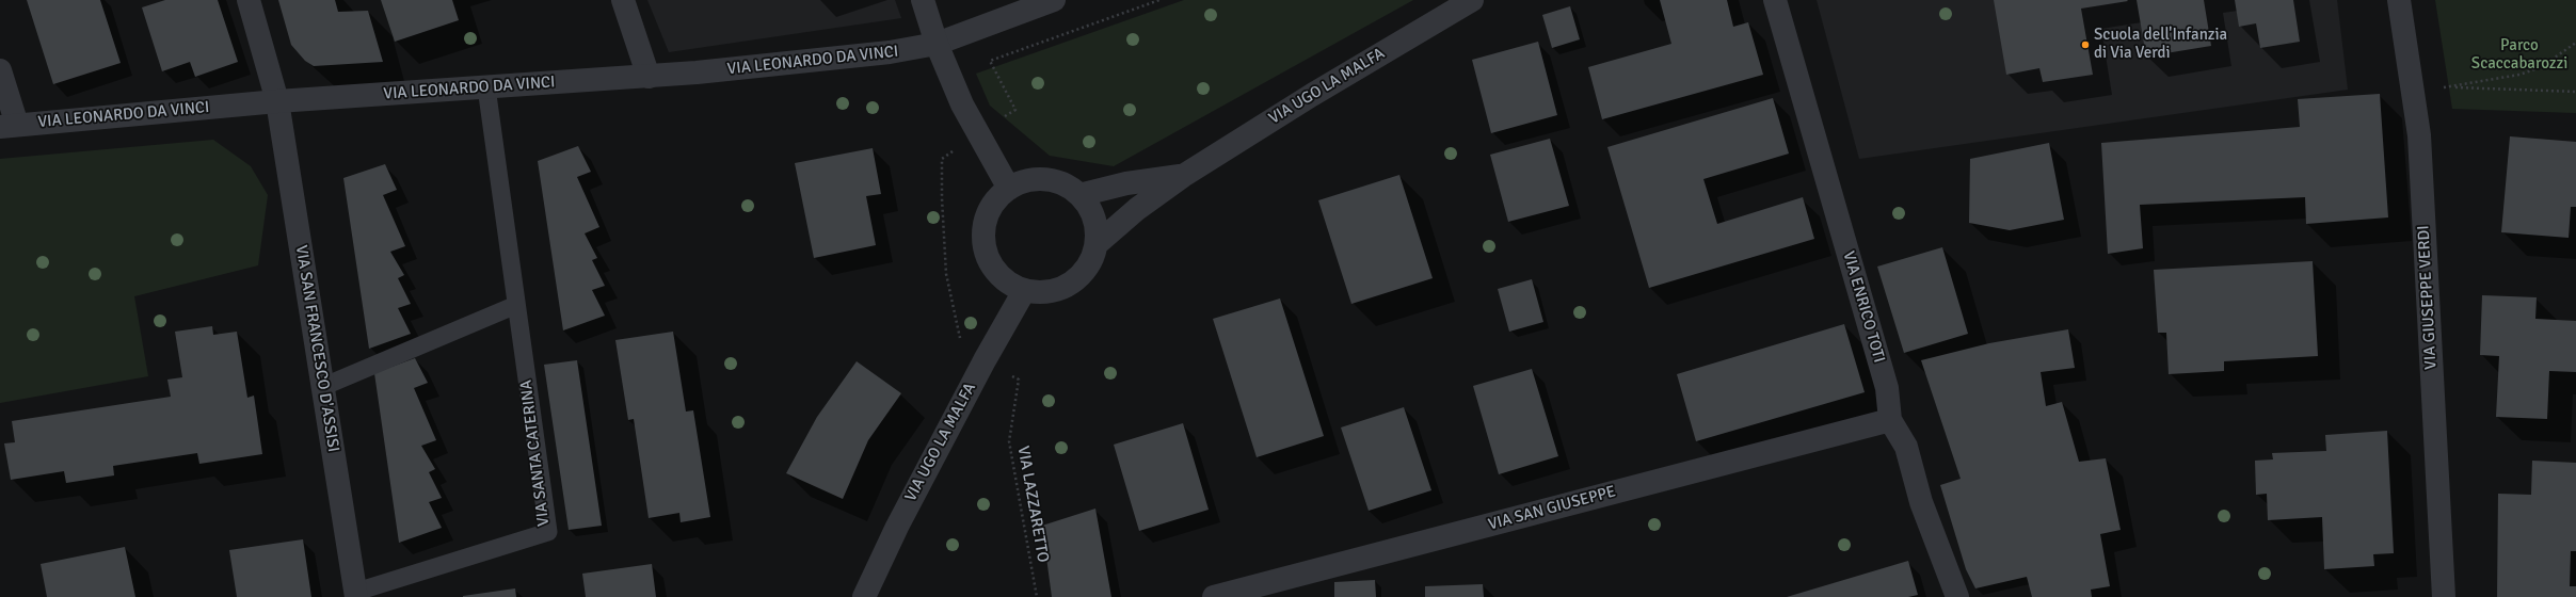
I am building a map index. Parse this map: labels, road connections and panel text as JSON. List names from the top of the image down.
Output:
{
  "streets": {
    "street": [
      "VIA LEONARDO DA VINCI",
      "VIA UGO LA MALFA",
      "VIA GIUSEPPE VERDI",
      "VIA ENRICO TOTI",
      "VIA SAN FRANCESCO D'ASSISI",
      "VIA SAN GIUSEPPE"
    ],
    "lane": ["VIA SANTA CATERINA"],
    "path": ["VIA LAZZARETTO"]
  },
  "crossings": [
    ["VIA LEONARDO DA VINCI", "VIA SAN FRANCESCO D'ASSISI"],
    ["VIA LEONARDO DA VINCI", "VIA SANTA CATERINA"],
    ["VIA UGO LA MALFA", "VIA LAZZARETTO"],
    ["VIA ENRICO TOTI", "VIA SAN GIUSEPPE"],
    ["VIA SAN FRANCESCO D'ASSISI", "VIA SANTA CATERINA"]
  ],
  "parks": ["Parco Scaccabarozzi"],
  "places": ["Scuola dell'Infanzia di Via Verdi"]
}
